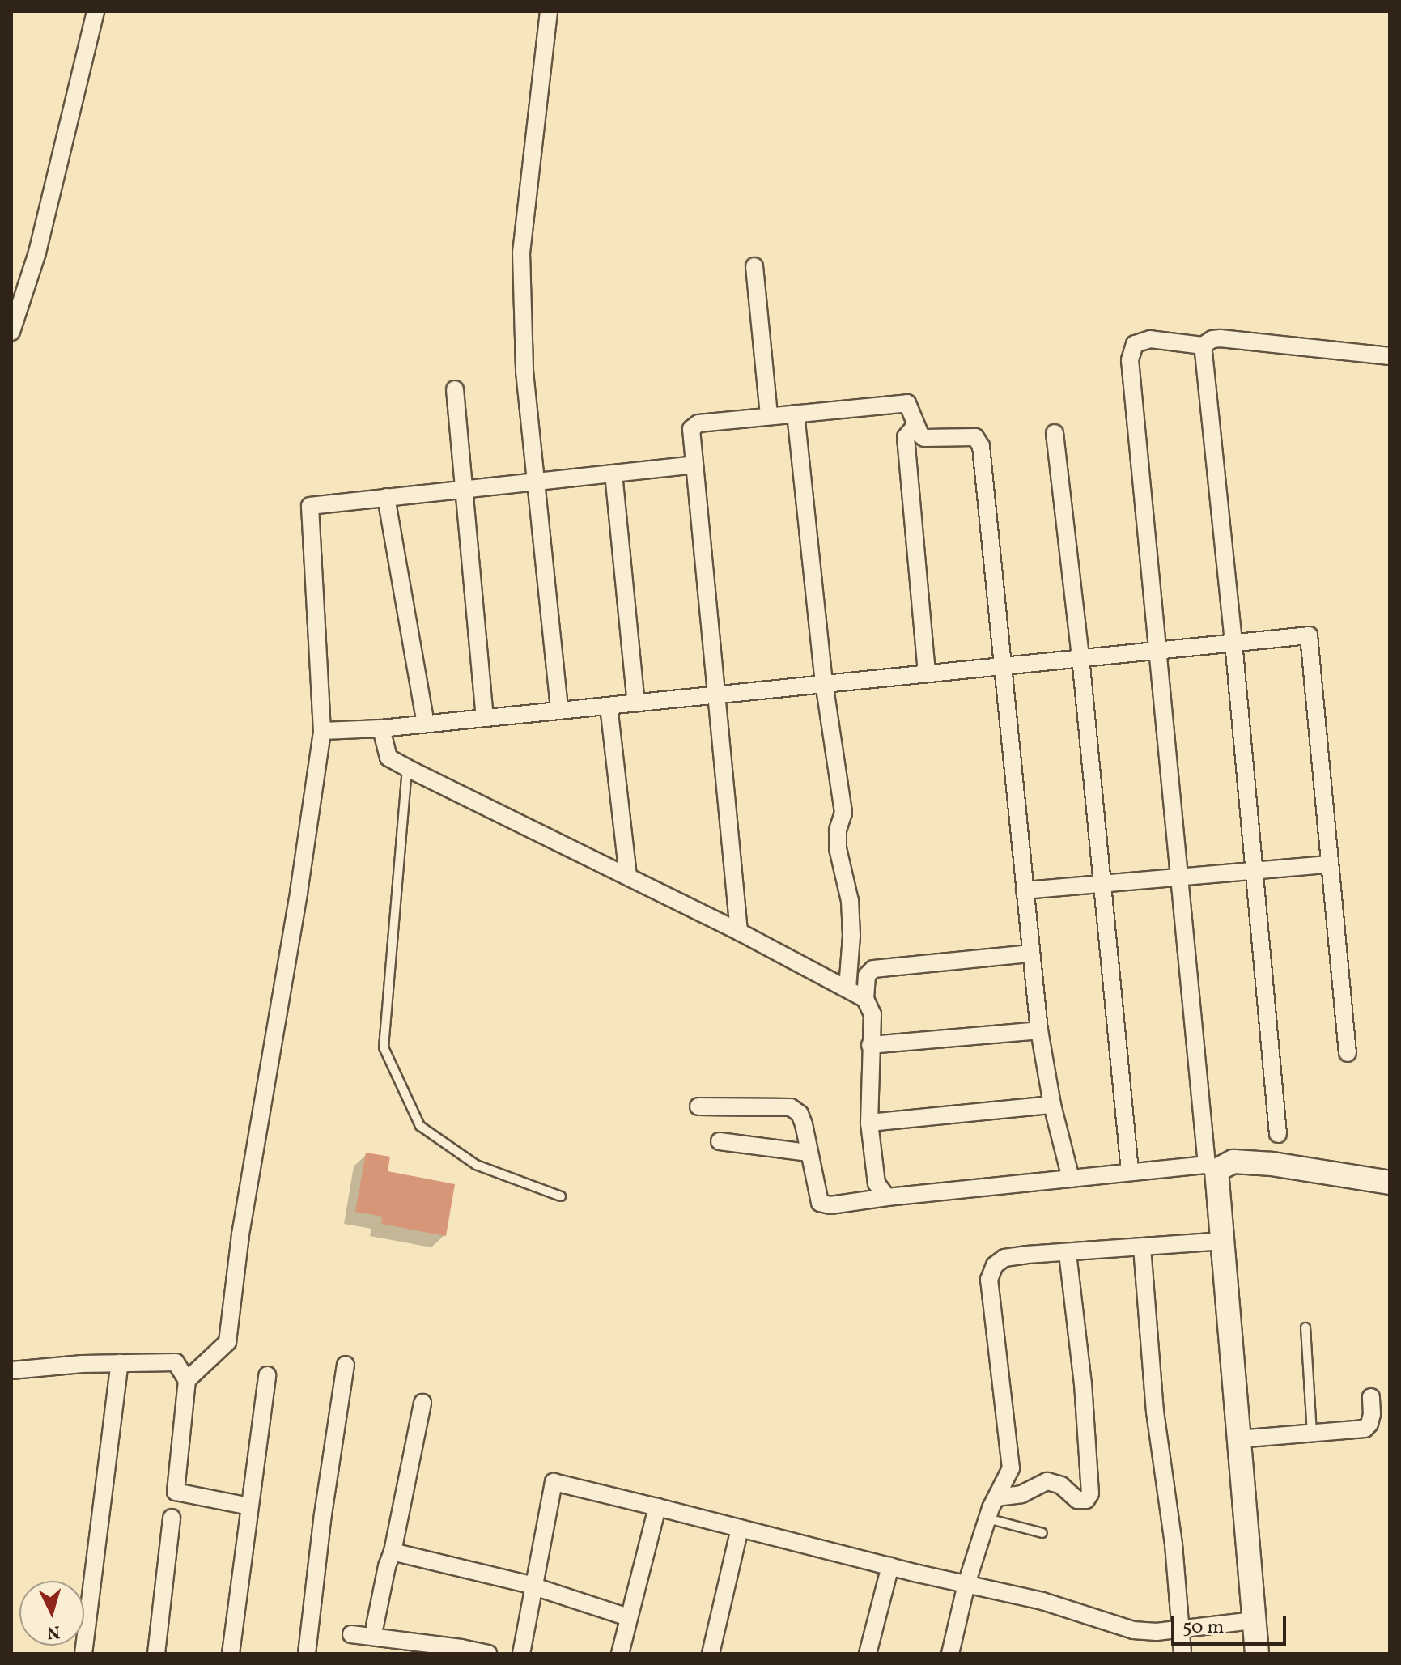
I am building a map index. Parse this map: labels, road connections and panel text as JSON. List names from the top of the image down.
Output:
{
  "scale_bar": "50 m",
  "north": "bottom"
}
